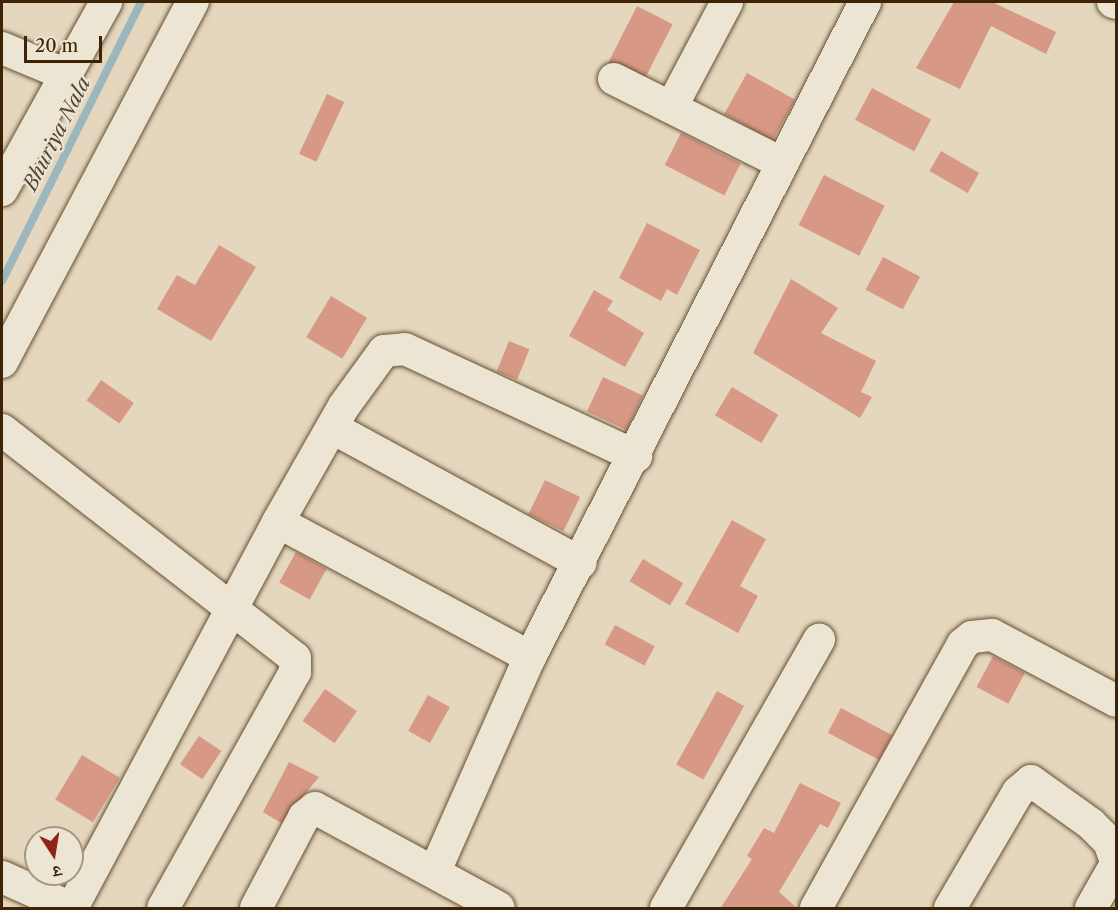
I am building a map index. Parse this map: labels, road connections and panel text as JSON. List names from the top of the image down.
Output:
{
  "water": ["Bhuriya Nala"],
  "scale_bar": "20 m",
  "north": "bottom"
}
